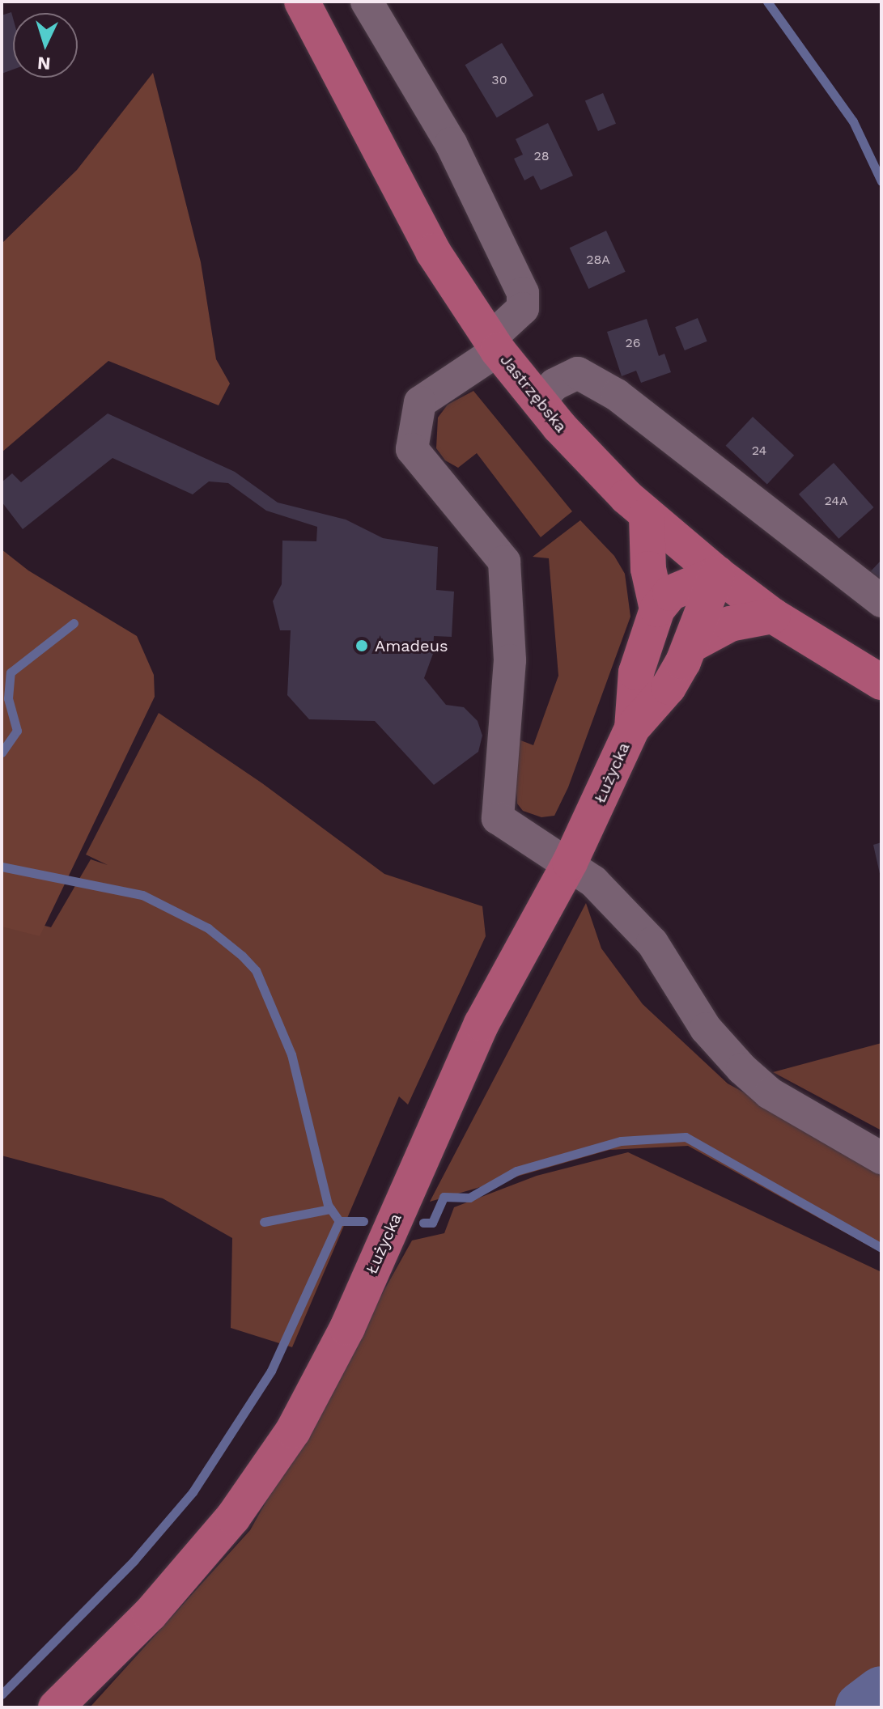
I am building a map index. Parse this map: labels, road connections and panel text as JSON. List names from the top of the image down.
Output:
{
  "streets": {
    "main road": ["Jastrzębska", "Łużycka"]
  },
  "crossings": [
    ["Jastrzębska", "Łużycka"]
  ],
  "places": ["Amadeus"],
  "house_numbers": [
    "30",
    "28",
    "28A",
    "26",
    "24",
    "24A"
  ],
  "north": "bottom"
}
